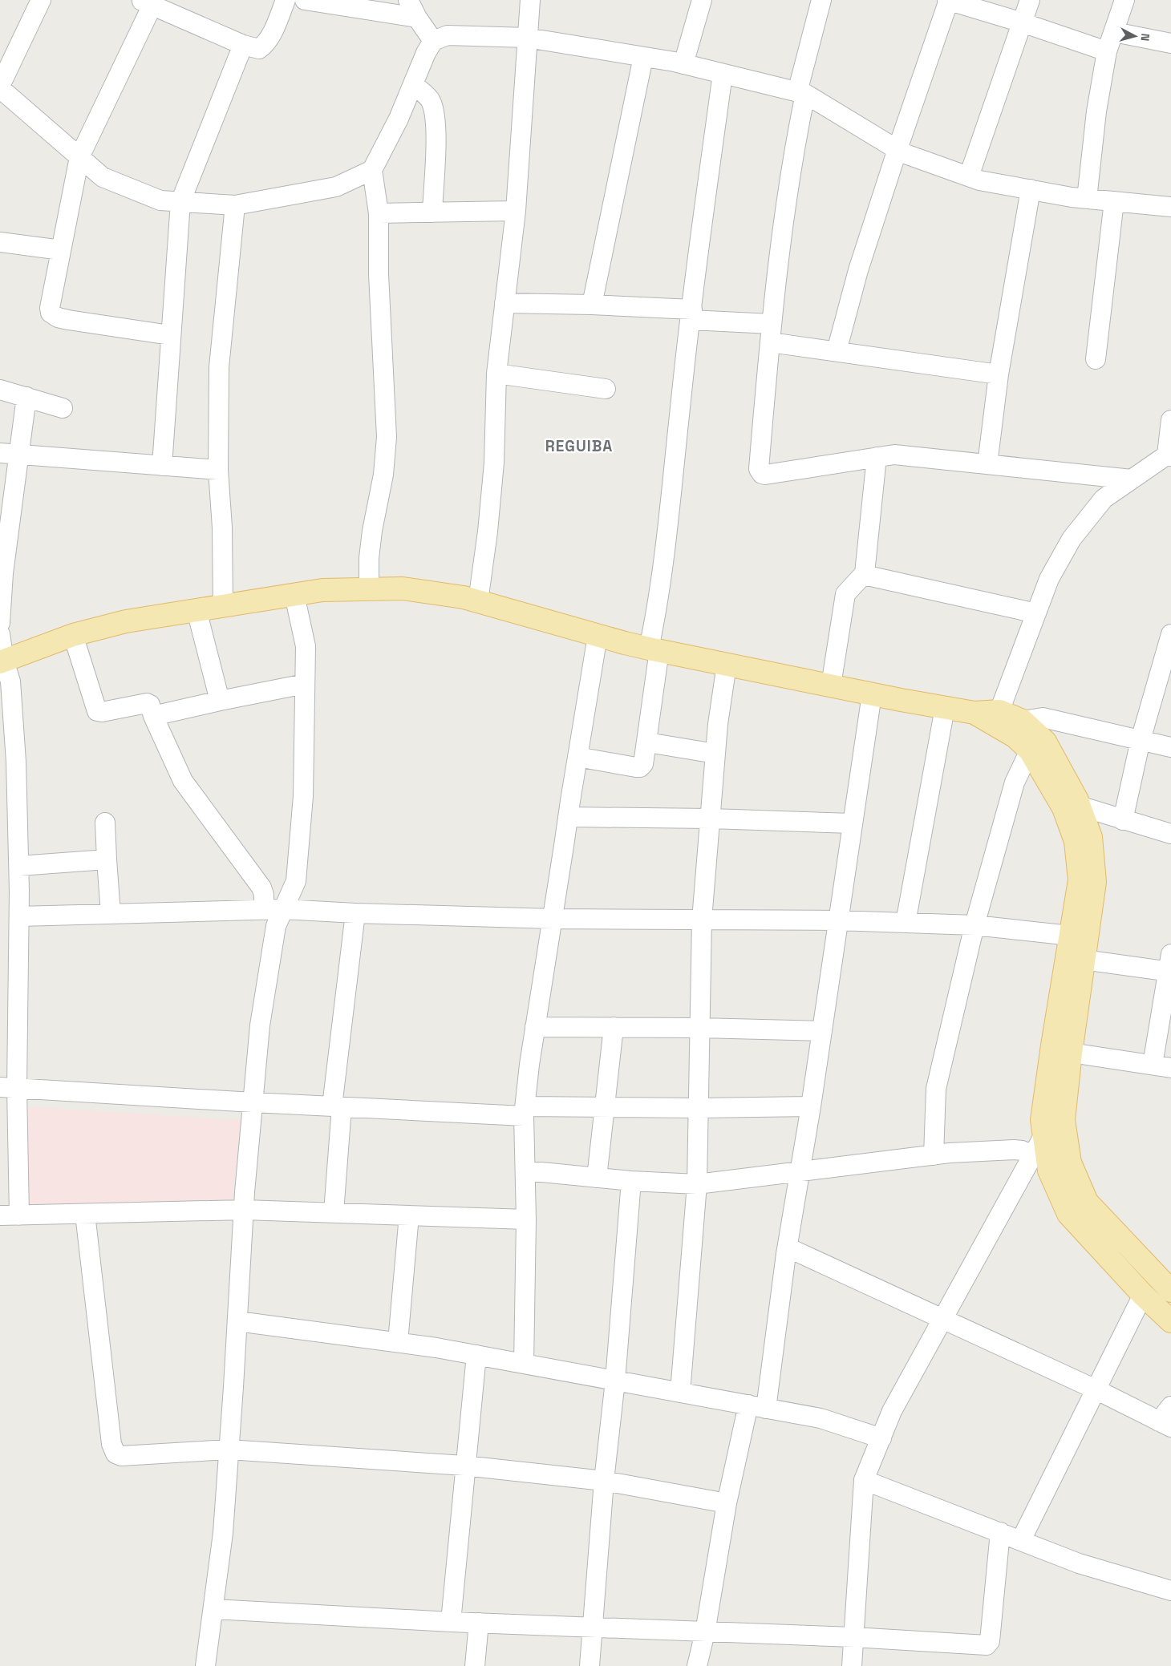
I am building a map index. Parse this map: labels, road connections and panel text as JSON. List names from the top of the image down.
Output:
{
  "districts": ["REGUIBA"],
  "north": "right"
}
